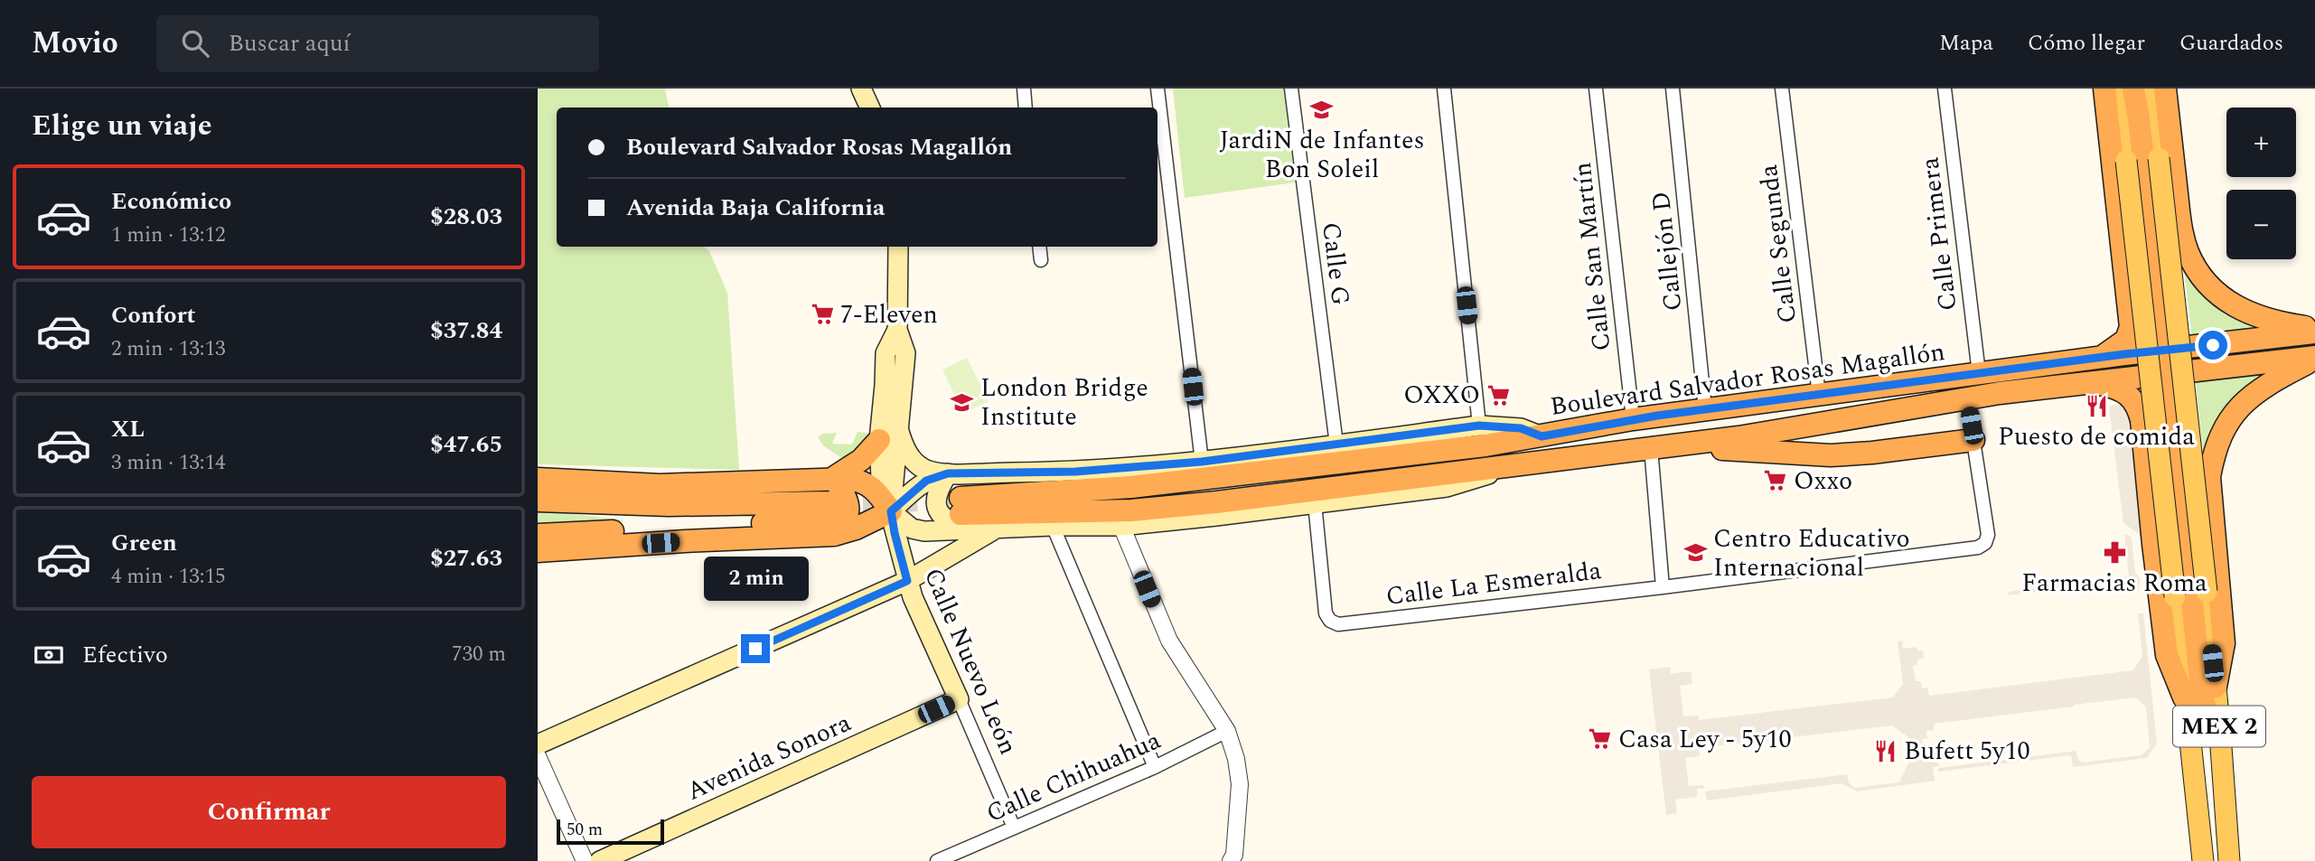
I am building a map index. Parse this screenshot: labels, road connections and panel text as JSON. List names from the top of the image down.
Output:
{
  "streets": {
    "highway": ["Boulevard Salvador Rosas Magallón"],
    "main road": ["Calle Nuevo León", "MEX 2", "Avenida Sonora"],
    "street": [
      "Calle Primera",
      "Calle Segunda",
      "Callejón D",
      "Calle San Martín",
      "Calle G",
      "Calle La Esmeralda",
      "Calle Chihuahua"
    ]
  },
  "crossings": [
    ["Calle Primera", "Boulevard Salvador Rosas Magallón"],
    ["Calle Segunda", "Boulevard Salvador Rosas Magallón"],
    ["Callejón D", "Boulevard Salvador Rosas Magallón"],
    ["Calle San Martín", "Boulevard Salvador Rosas Magallón"],
    ["Calle Nuevo León", "Avenida Sonora"],
    ["Calle Nuevo León", "Calle Chihuahua"]
  ],
  "places": {
    "school or university": ["JardiN de Infantes Bon Soleil", "London Bridge Institute", "Centro Educativo Internacional"],
    "supermarket": [
      "7-Eleven",
      "OXXO",
      "Oxxo",
      "Casa Ley - 5y10"
    ],
    "restaurant": ["Puesto de comida", "Bufett 5y10"],
    "pharmacy": ["Farmacias Roma"]
  },
  "scale_bar": "50 m",
  "page": {
    "header": "Movio",
    "search": "Buscar aquí",
    "nav": ["Mapa", "Cómo llegar", "Guardados"],
    "heading": "Elige un viaje",
    "map_buttons": ["+", "−"],
    "banner": ["Boulevard Salvador Rosas Magallón", "Avenida Baja California"],
    "list": [
      {
        "name": "Económico",
        "note": "1 min · 13:12",
        "value": "$28.03"
      },
      {
        "name": "Confort",
        "note": "2 min · 13:13",
        "value": "$37.84"
      },
      {
        "name": "XL",
        "note": "3 min · 13:14",
        "value": "$47.65"
      },
      {
        "name": "Green",
        "note": "4 min · 13:15",
        "value": "$27.63"
      }
    ],
    "bubble": "2 min",
    "pay": ["Efectivo", "730 m"],
    "buttons": "Confirmar",
    "scale": "50 m"
  }
}
